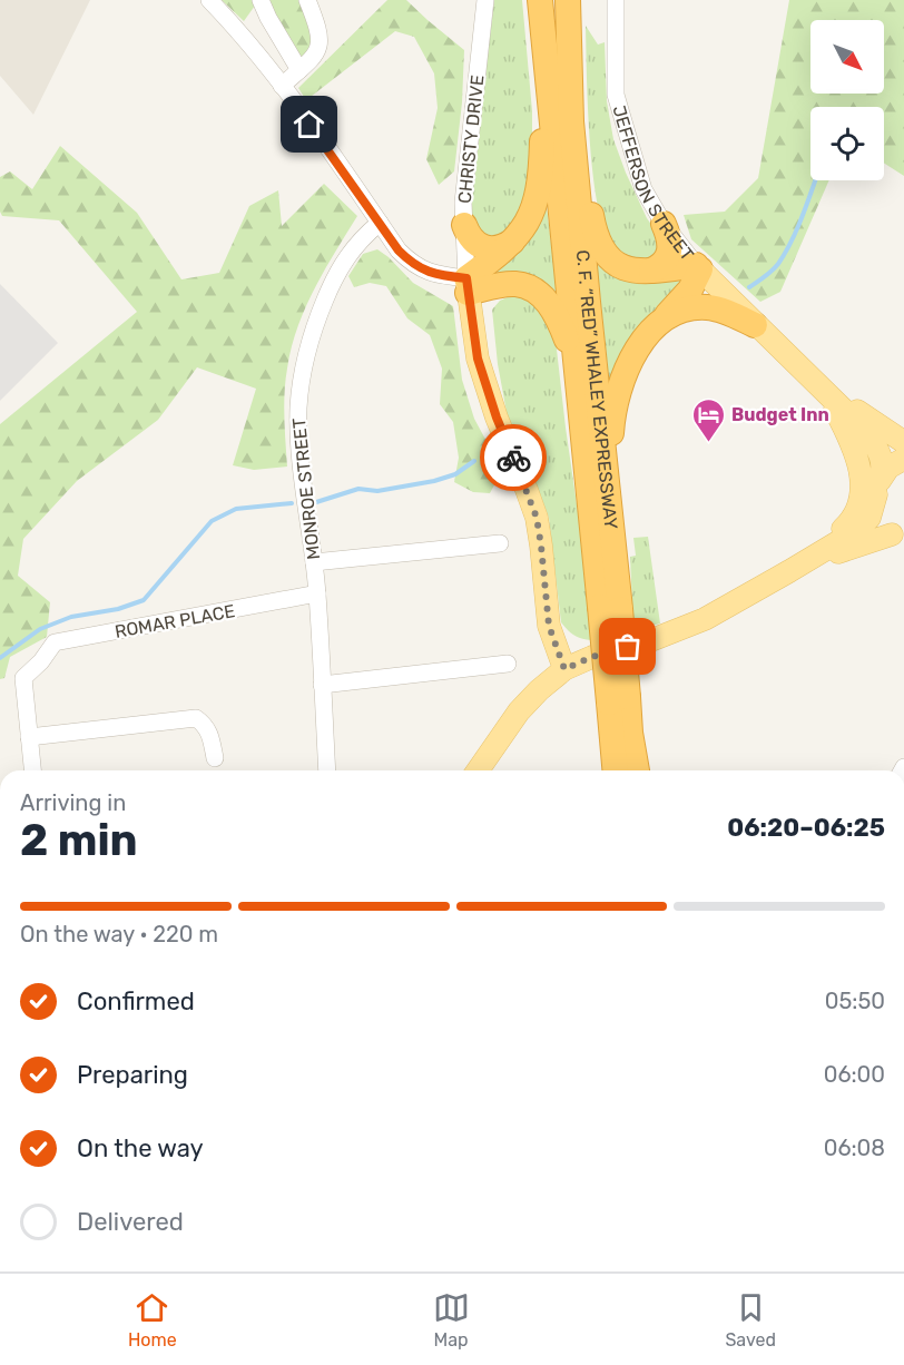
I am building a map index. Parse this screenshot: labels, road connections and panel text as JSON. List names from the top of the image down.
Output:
{
  "streets": {
    "highway": ["C. F. “RED” WHALEY EXPRESSWAY"],
    "main road": ["JEFFERSON STREET"],
    "street": ["CHRISTY DRIVE", "MONROE STREET", "ROMAR PLACE"]
  },
  "crossings": [
    ["MONROE STREET", "ROMAR PLACE"]
  ],
  "places": {
    "hotel": ["Budget Inn"]
  },
  "north": "bottom right",
  "page": {
    "heading": ["2 min", "Arriving in", "06:20–06:25"],
    "bar": "On the way · 220 m",
    "list": [
      ["Confirmed", "05:50"],
      ["Preparing", "06:00"],
      ["On the way", "06:08"],
      "Delivered"
    ],
    "tabs": ["Home", "Map", "Saved"]
  }
}
